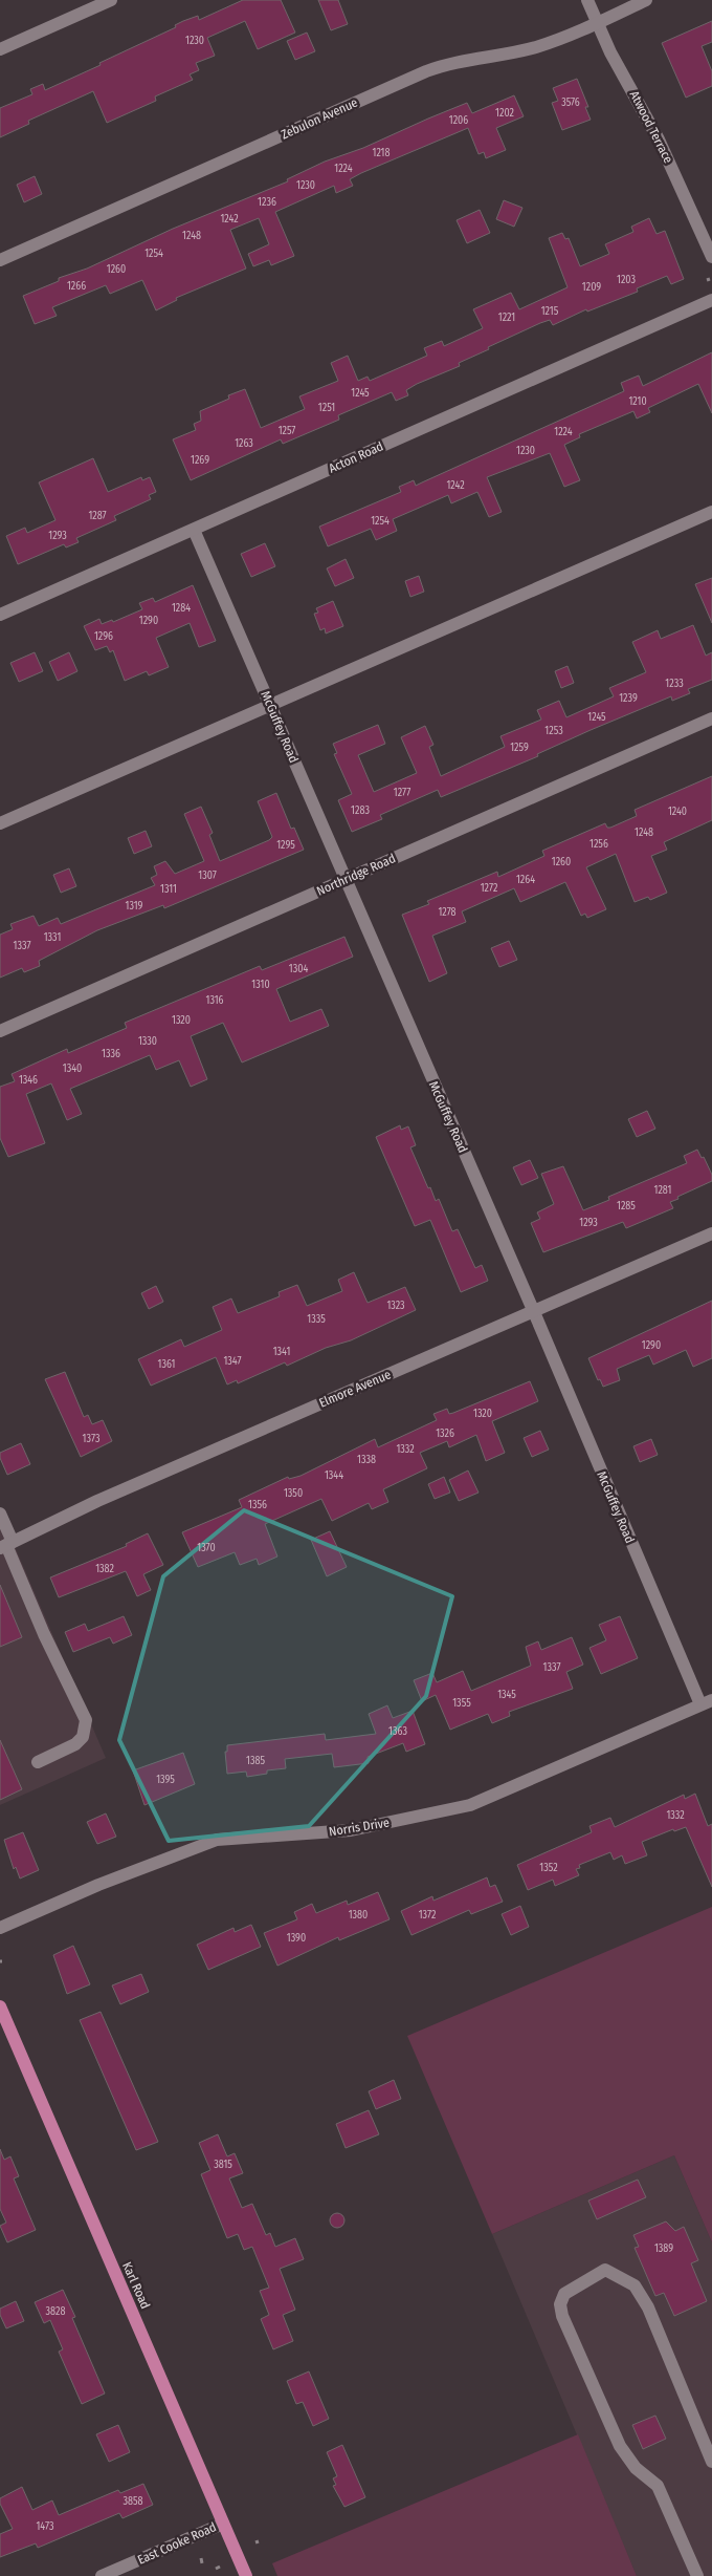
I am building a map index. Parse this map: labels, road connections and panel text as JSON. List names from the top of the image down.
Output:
{
  "streets": {
    "main road": ["Karl Road"],
    "street": [
      "Zebulon Avenue",
      "Atwood Terrace",
      "Acton Road",
      "McGuffey Road",
      "Northridge Road",
      "Elmore Avenue",
      "Norris Drive",
      "East Cooke Road"
    ]
  },
  "crossings": [
    ["Zebulon Avenue", "Atwood Terrace"],
    ["Acton Road", "McGuffey Road"],
    ["McGuffey Road", "Northridge Road"],
    ["McGuffey Road", "Elmore Avenue"],
    ["McGuffey Road", "Norris Drive"],
    ["Karl Road", "East Cooke Road"]
  ],
  "house_numbers": [
    "1230",
    "3576",
    "1202",
    "1206",
    "1218",
    "1224",
    "1230",
    "1236",
    "1242",
    "1248",
    "1254",
    "1260",
    "1203",
    "1266",
    "1209",
    "1215",
    "1221",
    "1245",
    "1210",
    "1251",
    "1257",
    "1224",
    "1263",
    "1230",
    "1269",
    "1242",
    "1287",
    "1254",
    "1293",
    "1284",
    "1290",
    "1296",
    "1233",
    "1239",
    "1245",
    "1253",
    "1259",
    "1277",
    "1283",
    "1240",
    "1248",
    "1256",
    "1295",
    "1260",
    "1307",
    "1264",
    "1272",
    "1311",
    "1319",
    "1278",
    "1331",
    "1337",
    "1304",
    "1310",
    "1316",
    "1320",
    "1330",
    "1336",
    "1340",
    "1346",
    "1281",
    "1285",
    "1293",
    "1323",
    "1335",
    "1290",
    "1341",
    "1347",
    "1361",
    "1320",
    "1326",
    "1373",
    "1332",
    "1338",
    "1344",
    "1350",
    "1356",
    "1370",
    "1382",
    "1337",
    "1345",
    "1355",
    "1363",
    "1385",
    "1395",
    "1332",
    "1352",
    "1380",
    "1372",
    "1390",
    "3815",
    "1389",
    "3828",
    "3858",
    "1473"
  ]
}
